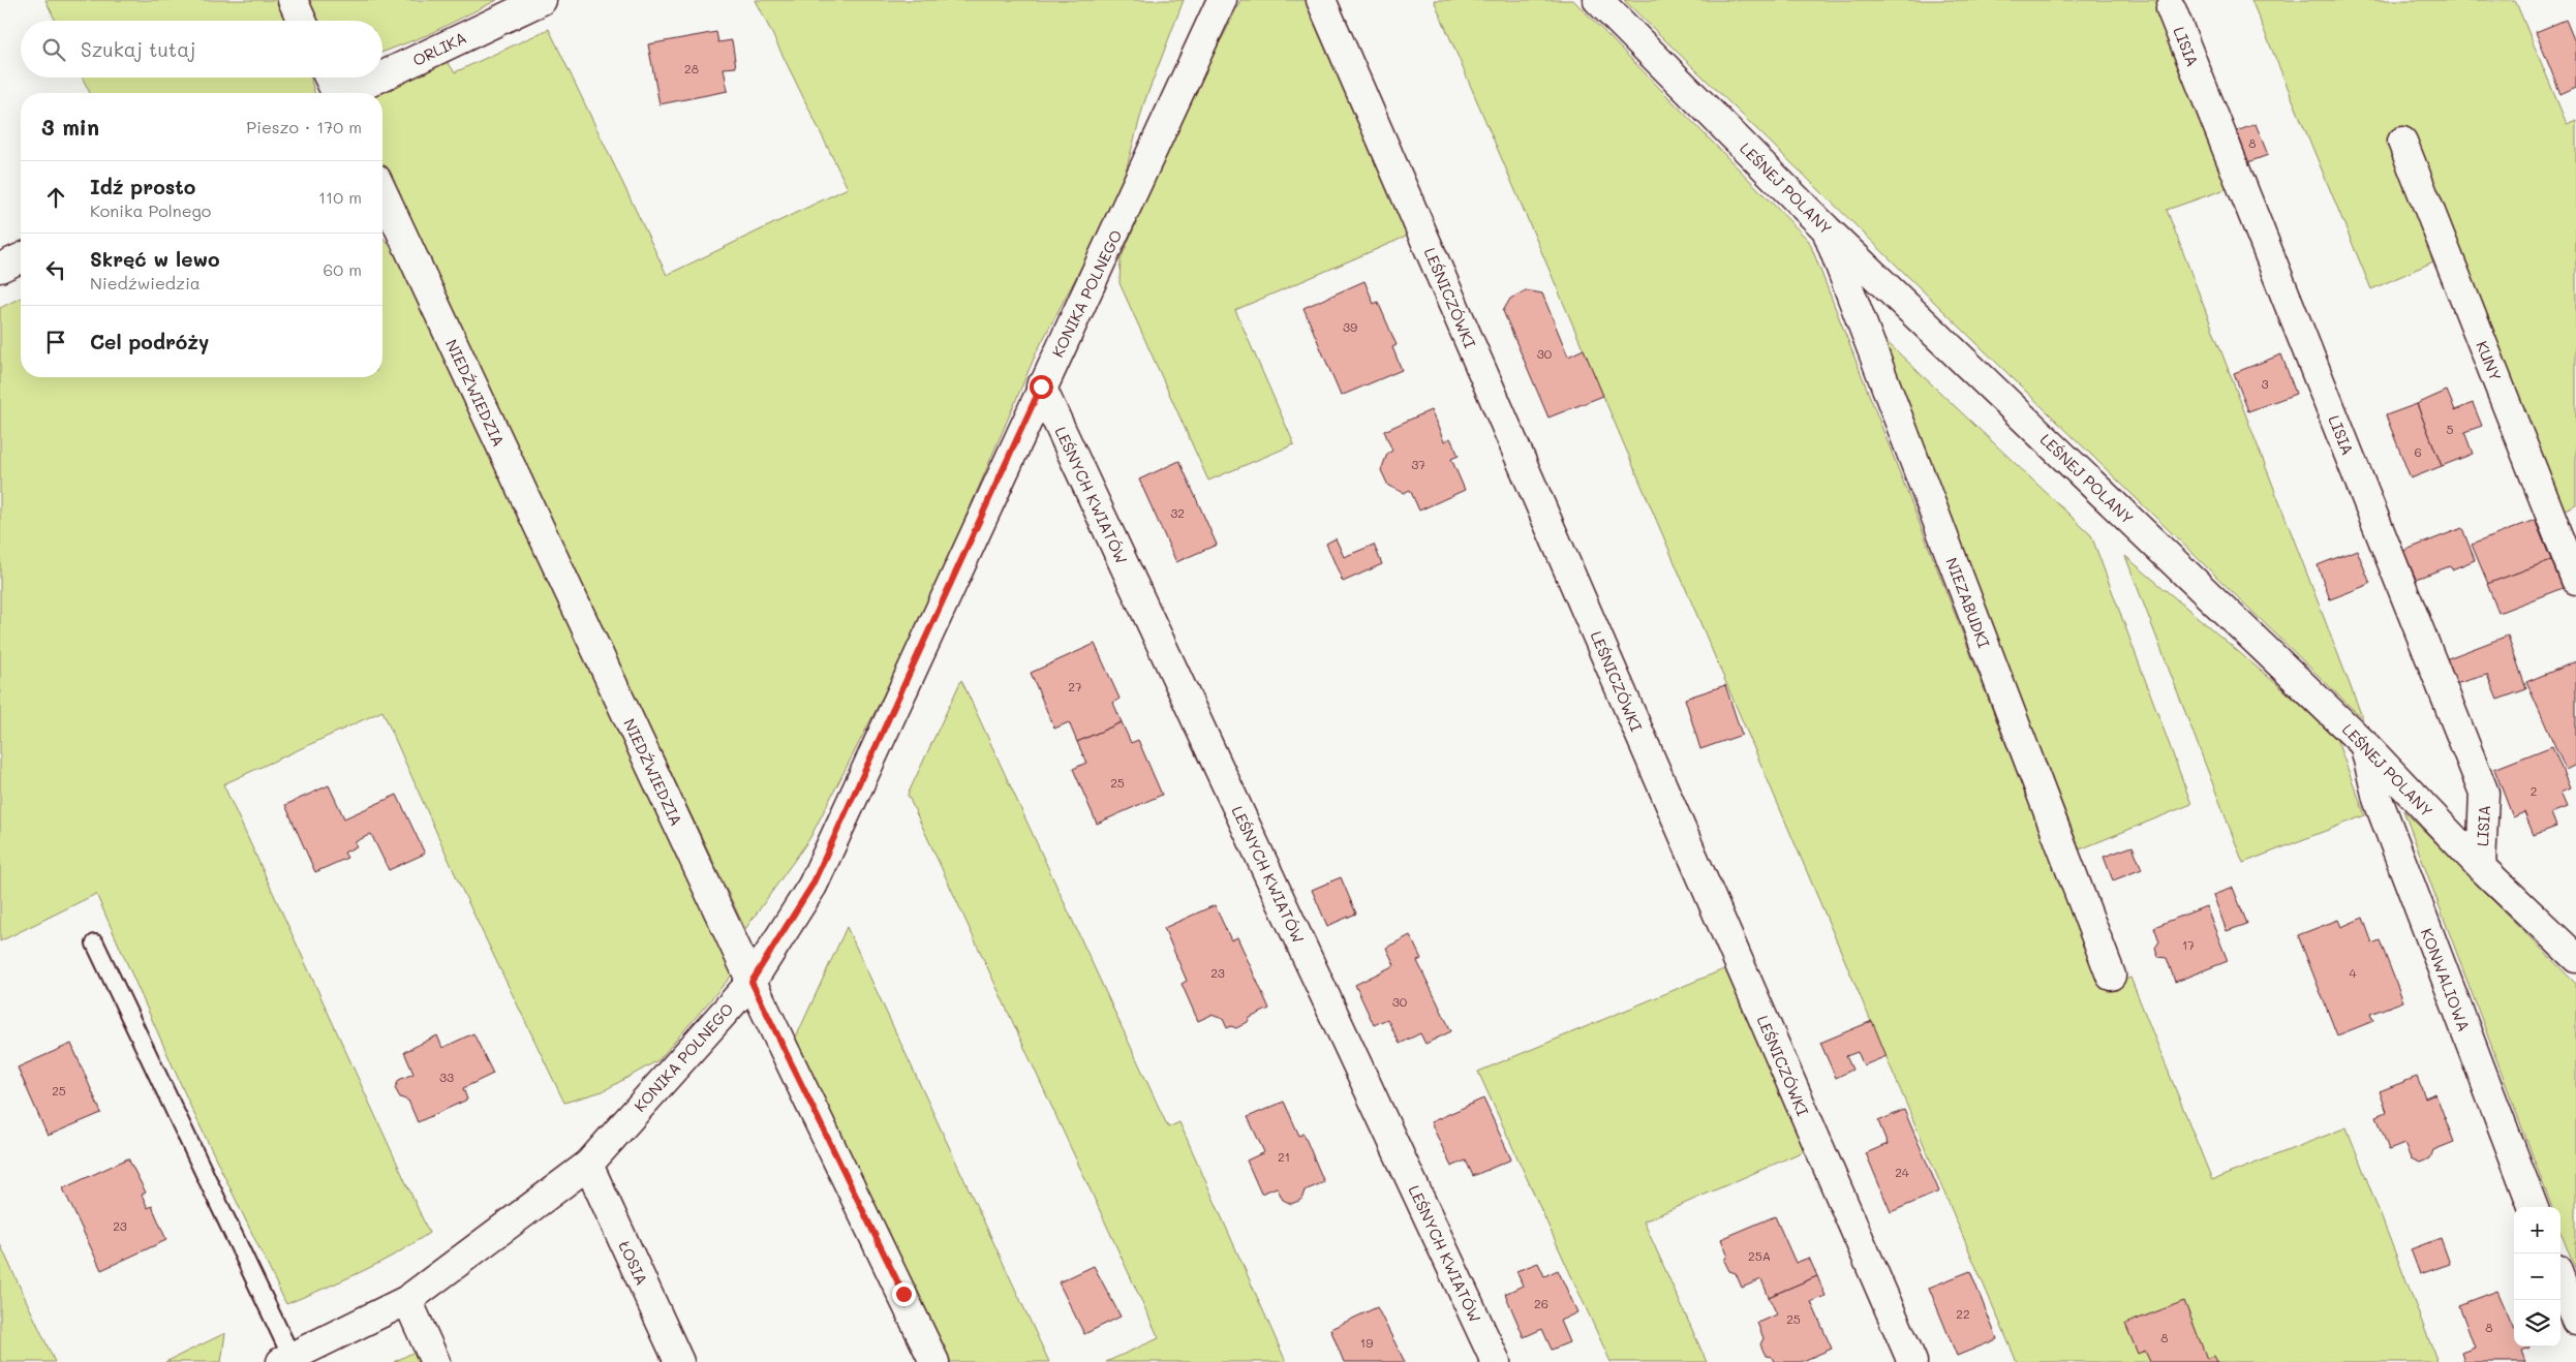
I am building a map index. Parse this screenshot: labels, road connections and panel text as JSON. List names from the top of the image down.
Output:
{
  "streets": {
    "street": [
      "LISIA",
      "ORLIKA",
      "LEŚNEJ POLANY",
      "KONIKA POLNEGO",
      "LEŚNICZÓWKI",
      "KUNY",
      "NIEDŹWIEDZIA",
      "LEŚNYCH KWIATÓW",
      "NIEZABUDKI",
      "KONWALIOWA",
      "ŁOSIA"
    ]
  },
  "crossings": [
    ["LISIA", "LEŚNEJ POLANY"],
    ["LEŚNEJ POLANY", "NIEZABUDKI"],
    ["LEŚNEJ POLANY", "KONWALIOWA"],
    ["KONIKA POLNEGO", "NIEDŹWIEDZIA"],
    ["KONIKA POLNEGO", "LEŚNYCH KWIATÓW"],
    ["KONIKA POLNEGO", "ŁOSIA"]
  ],
  "house_numbers": [
    "28",
    "8",
    "39",
    "30",
    "3",
    "5",
    "6",
    "37",
    "32",
    "27",
    "25",
    "2",
    "17",
    "23",
    "4",
    "30",
    "33",
    "25",
    "21",
    "24",
    "23",
    "25A",
    "26",
    "22",
    "25",
    "8",
    "8",
    "19"
  ],
  "page": {
    "search": "Szukaj tutaj",
    "heading": ["3 min", "Pieszo · 170 m"],
    "list": [
      ["Idź prosto", "Konika Polnego", "110 m"],
      ["Skręć w lewo", "Niedźwiedzia", "60 m"],
      "Cel podróży"
    ],
    "map_buttons": ["+", "−"]
  }
}
